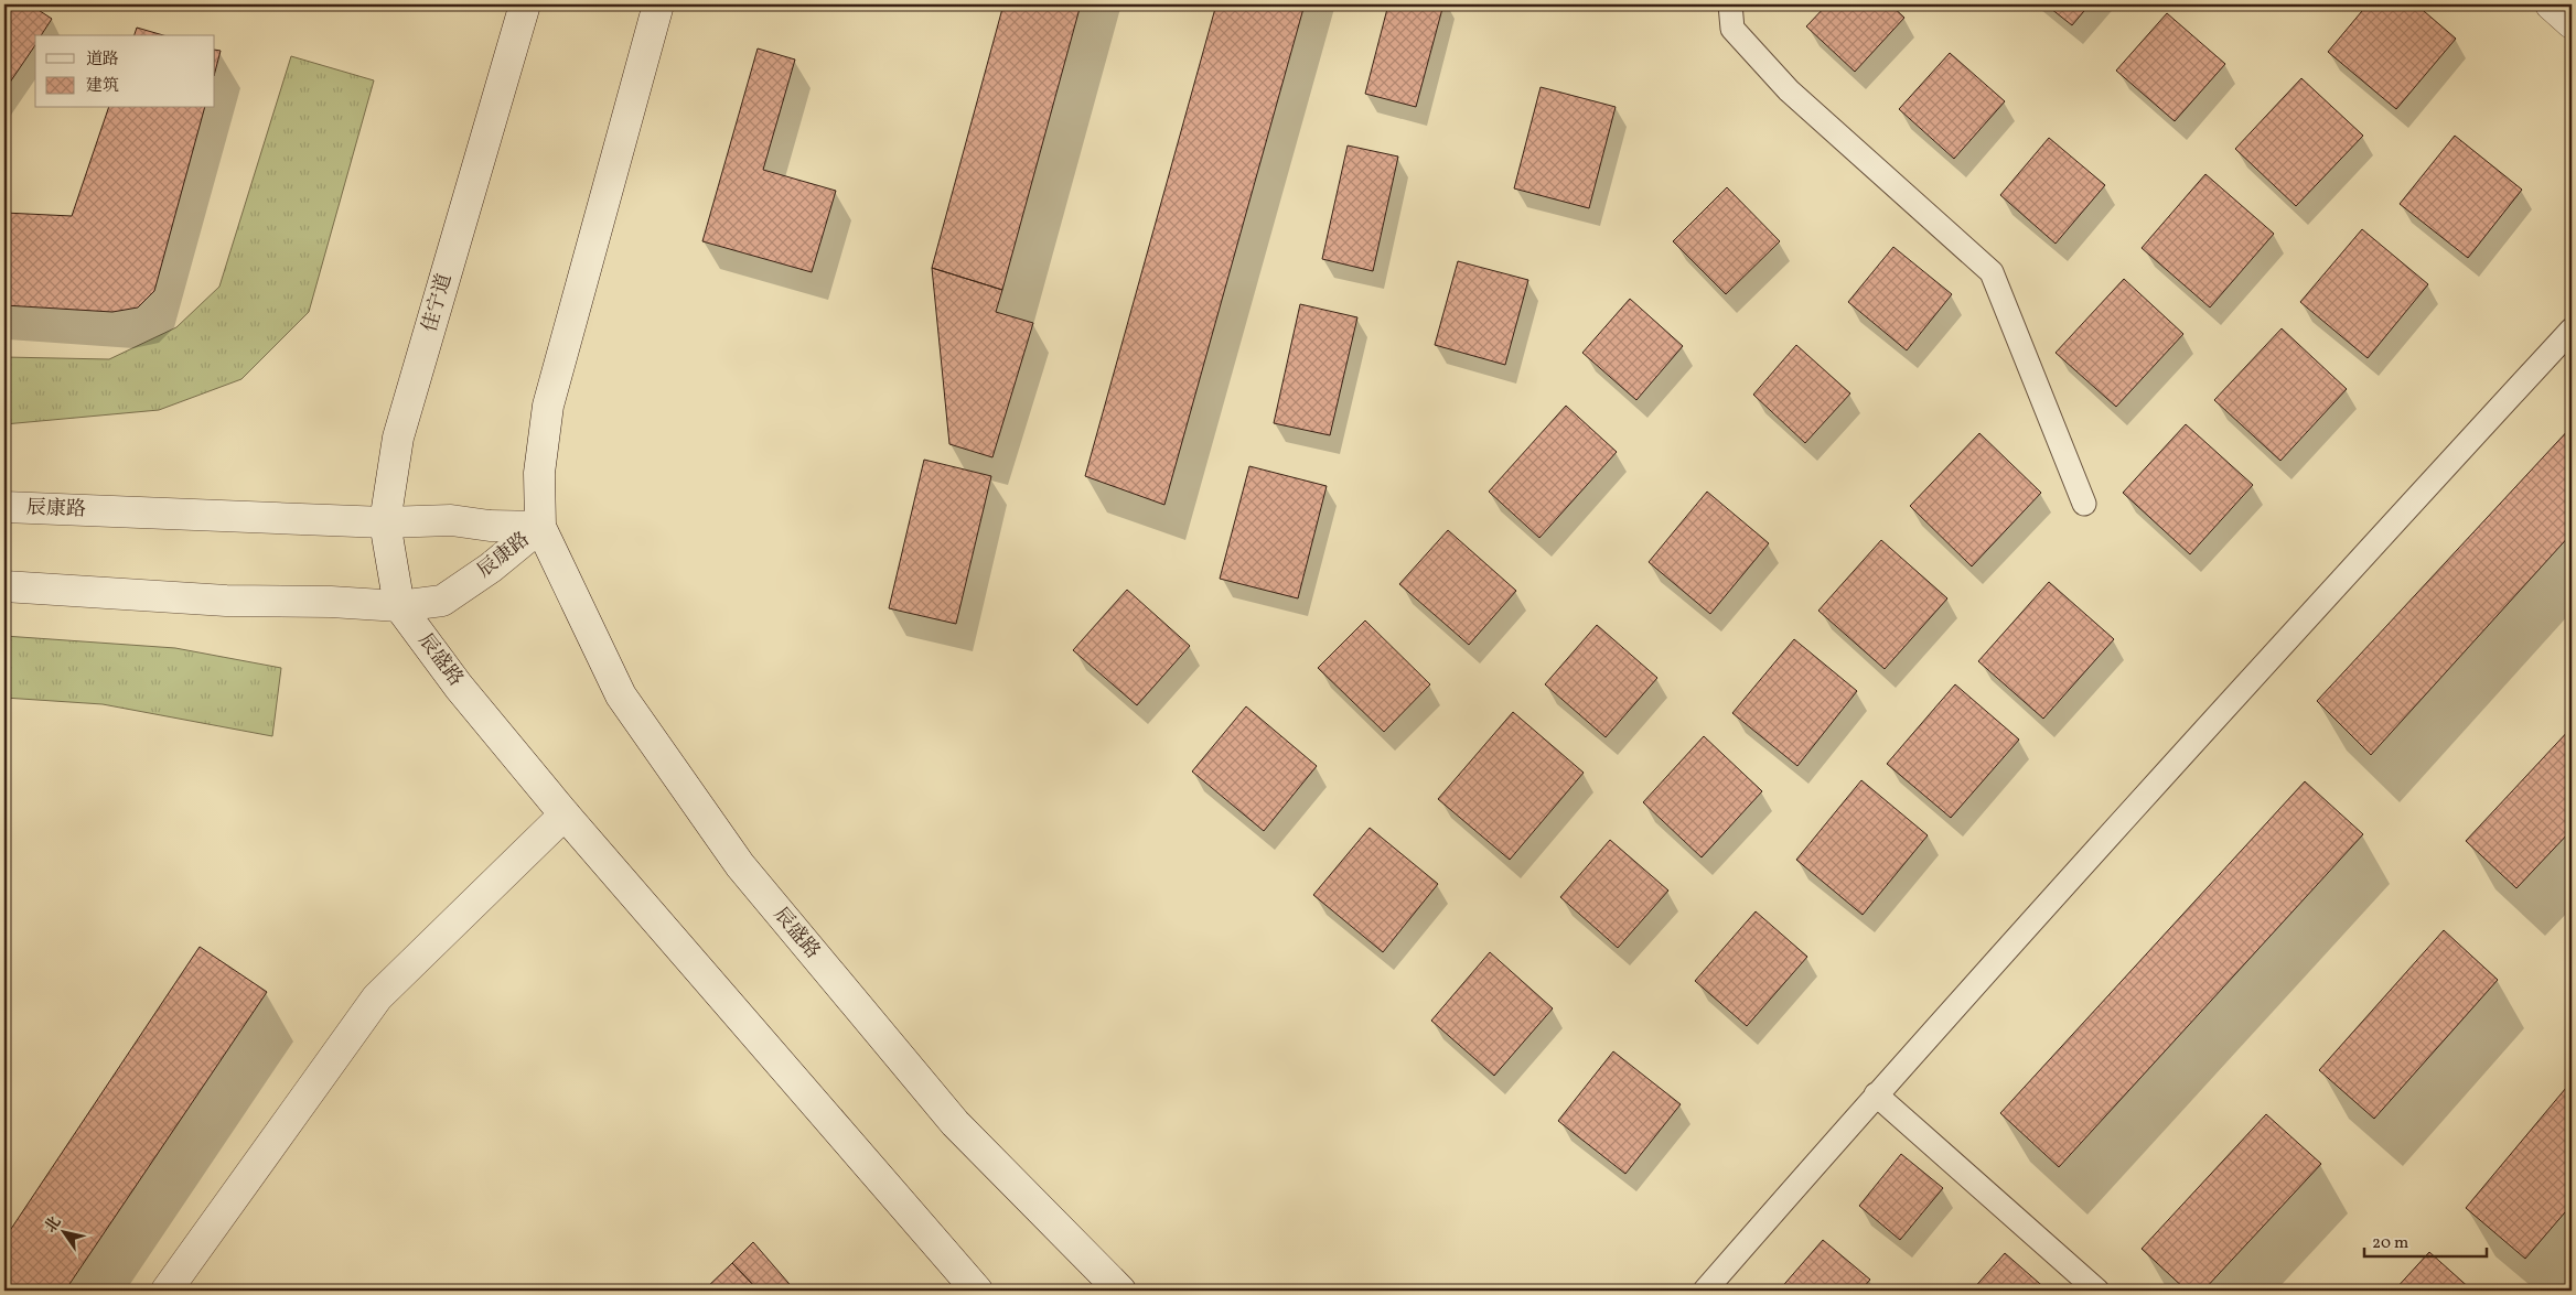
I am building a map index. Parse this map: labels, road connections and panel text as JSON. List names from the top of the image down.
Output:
{
  "streets": {
    "main road": ["佳宁道", "辰康路", "辰盛路"]
  },
  "crossings": [
    ["佳宁道", "辰康路"],
    ["佳宁道", "辰盛路"],
    ["辰康路", "辰盛路"]
  ],
  "legend": ["道路", "建筑"],
  "scale_bar": "20 m",
  "north": "top left"
}
